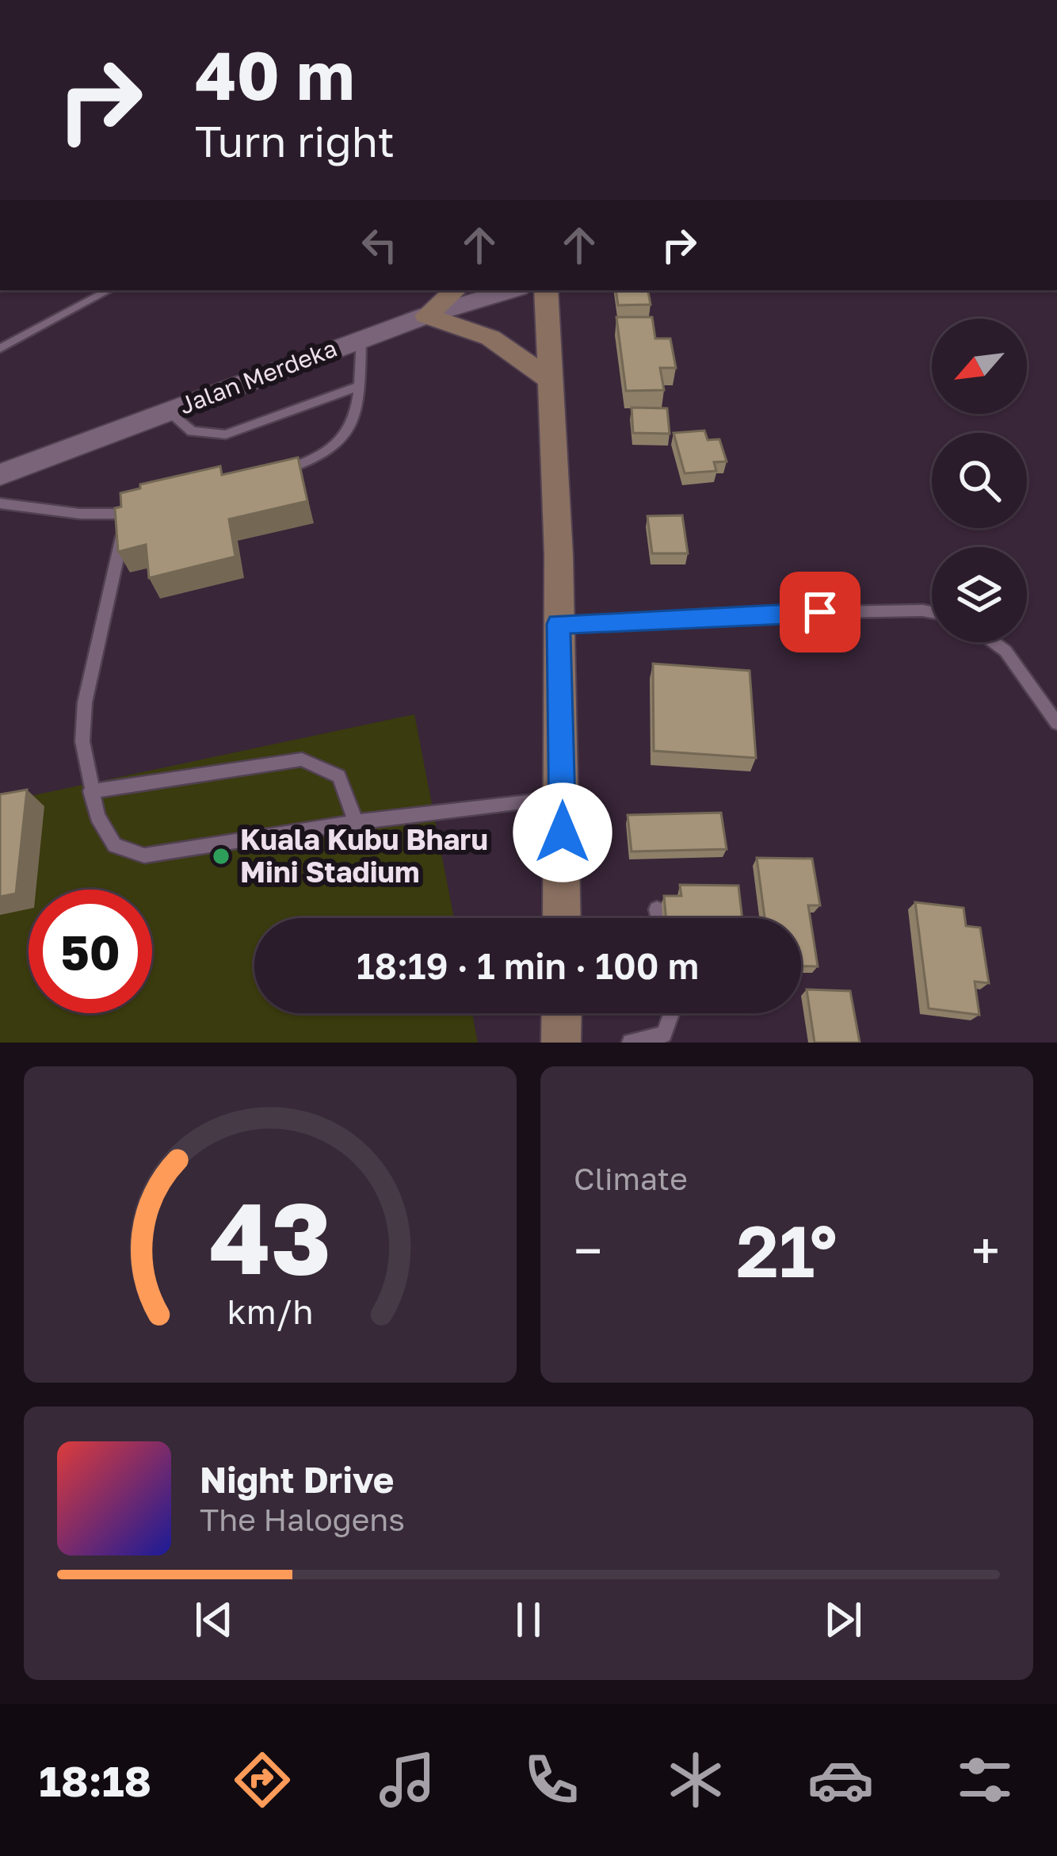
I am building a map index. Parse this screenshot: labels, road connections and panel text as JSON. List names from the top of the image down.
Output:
{
  "streets": {
    "street": ["Jalan Merdeka"]
  },
  "places": ["Kuala Kubu Bharu Mini Stadium"],
  "north": "bottom left",
  "page": {
    "turn": ["40 m", "Turn right"],
    "limit": "50",
    "trip": "18:19 · 1 min · 100 m",
    "tile": "Climate",
    "heat": ["−", "21°", "+"],
    "song": ["Night Drive", "The Halogens"],
    "tabs": "18:18",
    "gauge": ["43", "km/h"]
  }
}
